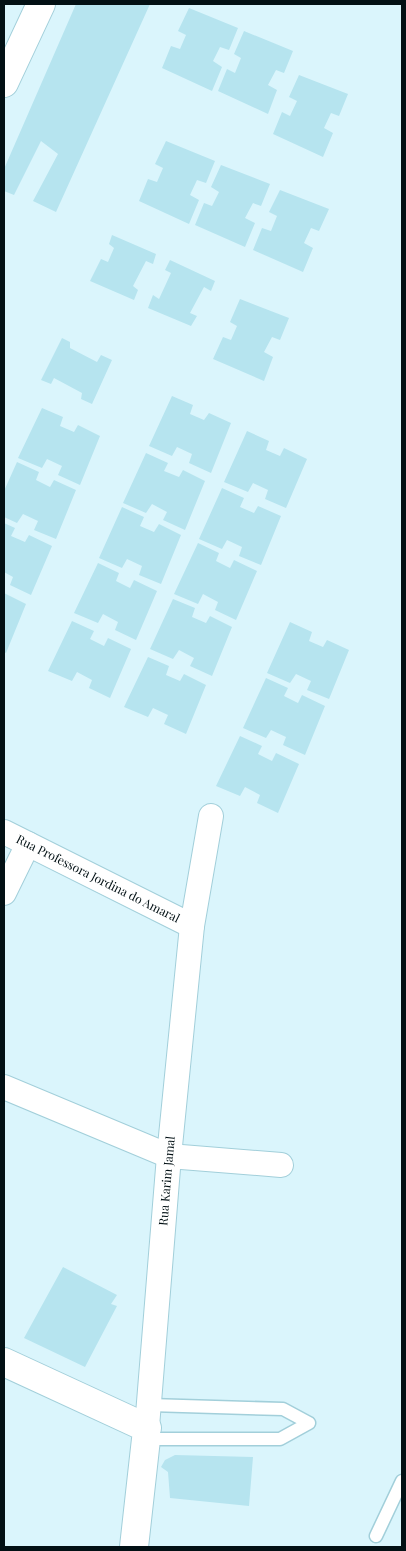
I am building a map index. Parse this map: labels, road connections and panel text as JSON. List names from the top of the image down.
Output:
{
  "streets": {
    "main road": ["Rua Karim Jamal"],
    "street": ["Rua Professora Jordina do Amaral"]
  },
  "crossings": [
    ["Rua Professora Jordina do Amaral", "Rua Karim Jamal"]
  ]
}
